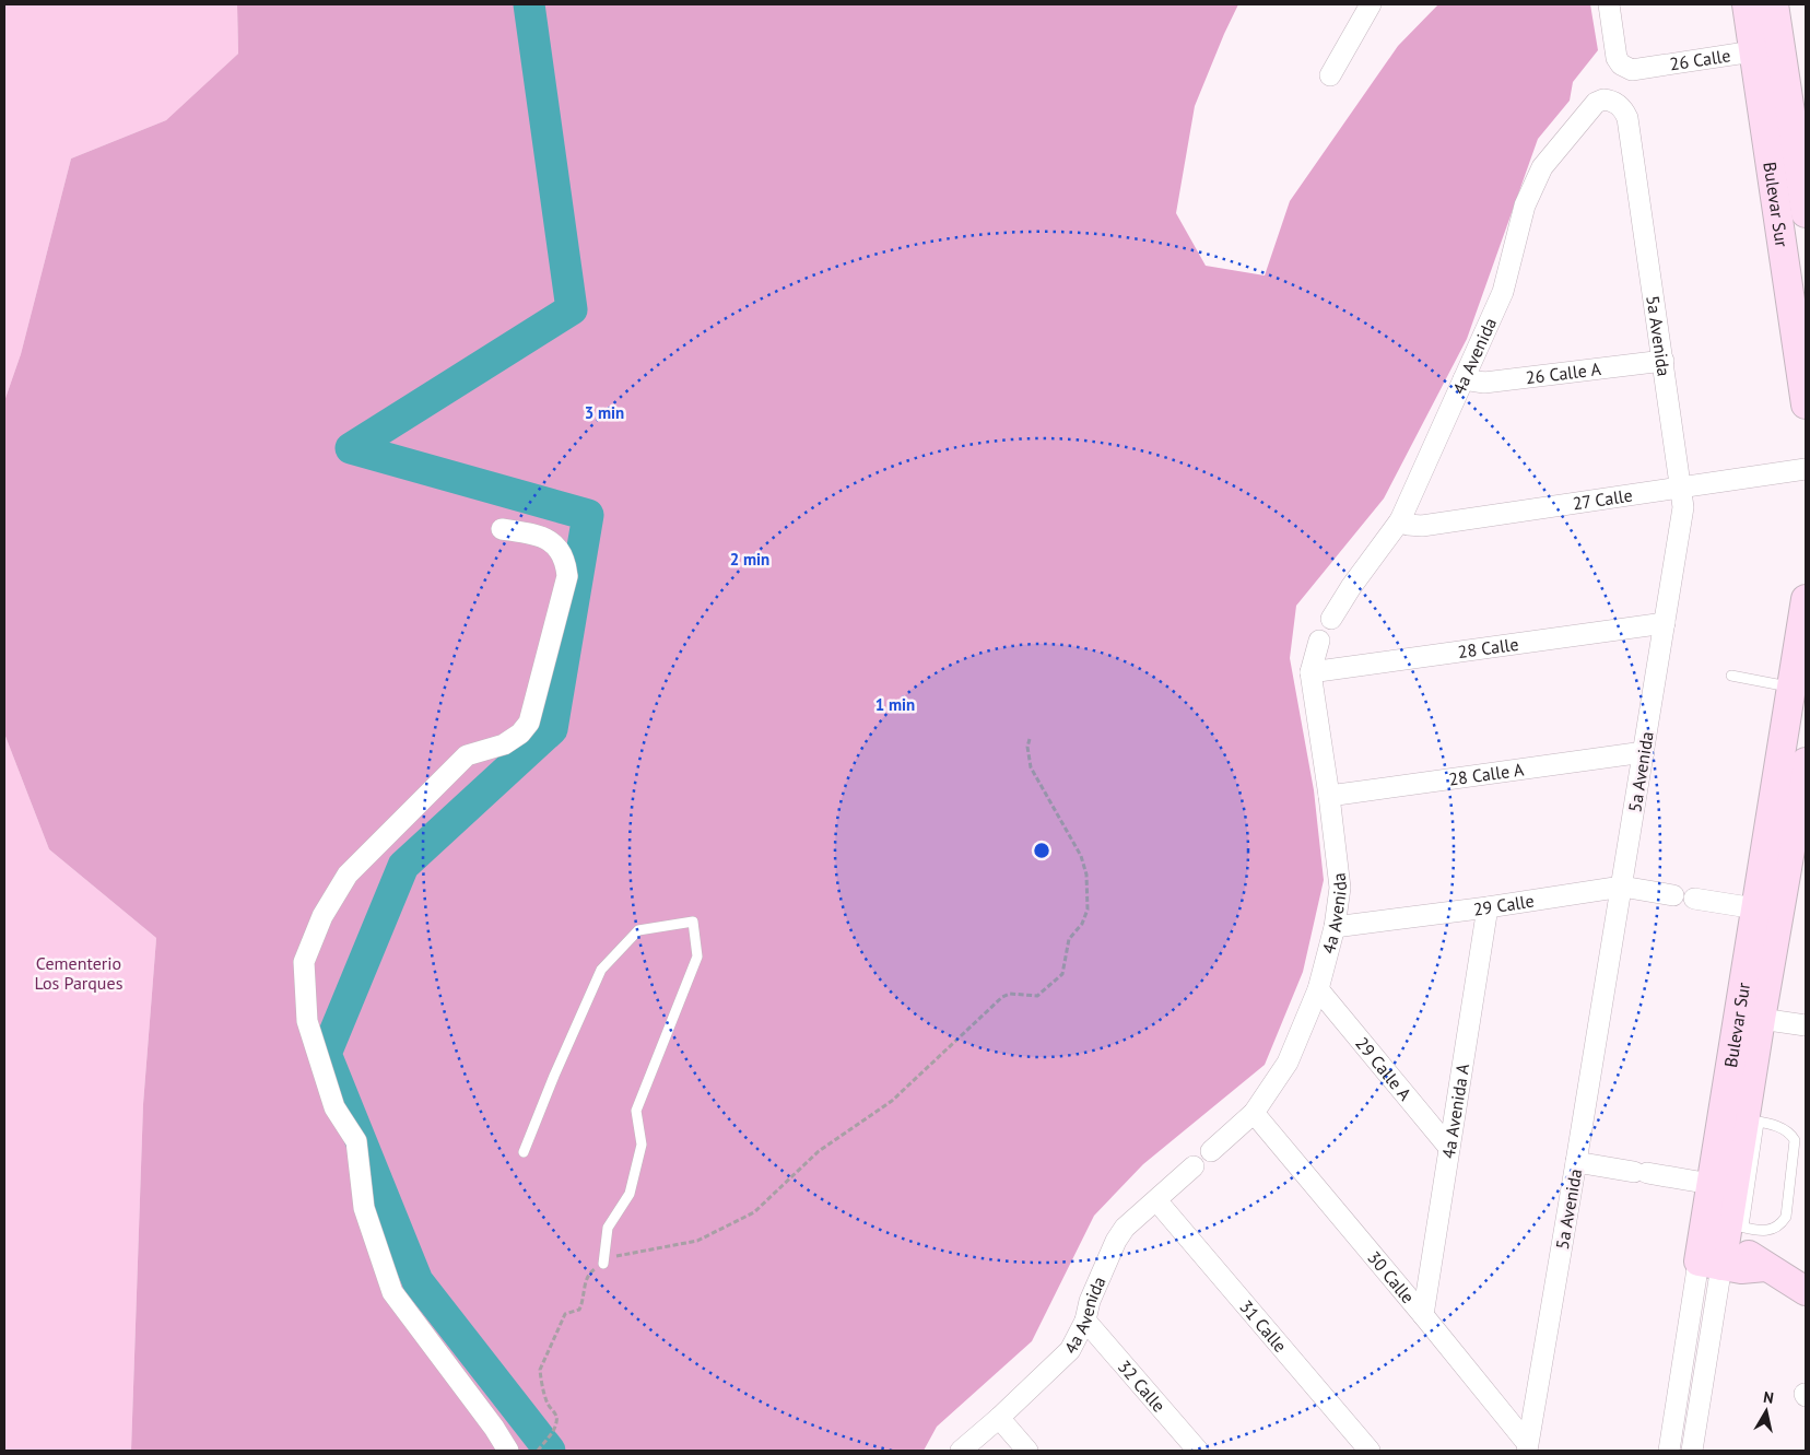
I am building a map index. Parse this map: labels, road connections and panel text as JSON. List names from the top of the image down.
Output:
{
  "streets": {
    "main road": ["Bulevar Sur"],
    "street": [
      "26 Calle",
      "5a Avenida",
      "4a Avenida",
      "26 Calle A",
      "27 Calle",
      "28 Calle",
      "28 Calle A",
      "29 Calle",
      "29 Calle A",
      "4a Avenida A",
      "30 Calle",
      "31 Calle",
      "32 Calle"
    ]
  },
  "crossings": [
    ["26 Calle", "Bulevar Sur"],
    ["5a Avenida", "4a Avenida"],
    ["5a Avenida", "26 Calle A"],
    ["5a Avenida", "27 Calle"],
    ["5a Avenida", "28 Calle"],
    ["5a Avenida", "28 Calle A"],
    ["5a Avenida", "29 Calle"],
    ["5a Avenida", "30 Calle"],
    ["4a Avenida", "26 Calle A"],
    ["4a Avenida", "27 Calle"],
    ["4a Avenida", "28 Calle"],
    ["4a Avenida", "28 Calle A"],
    ["4a Avenida", "29 Calle"],
    ["4a Avenida", "29 Calle A"],
    ["4a Avenida", "30 Calle"],
    ["4a Avenida", "31 Calle"],
    ["4a Avenida", "32 Calle"],
    ["29 Calle", "4a Avenida A"],
    ["29 Calle A", "4a Avenida A"],
    ["4a Avenida A", "30 Calle"]
  ],
  "parks": ["Cementerio Los Parques"],
  "north": "top",
  "rings": ["3 min", "2 min", "1 min"]
}
